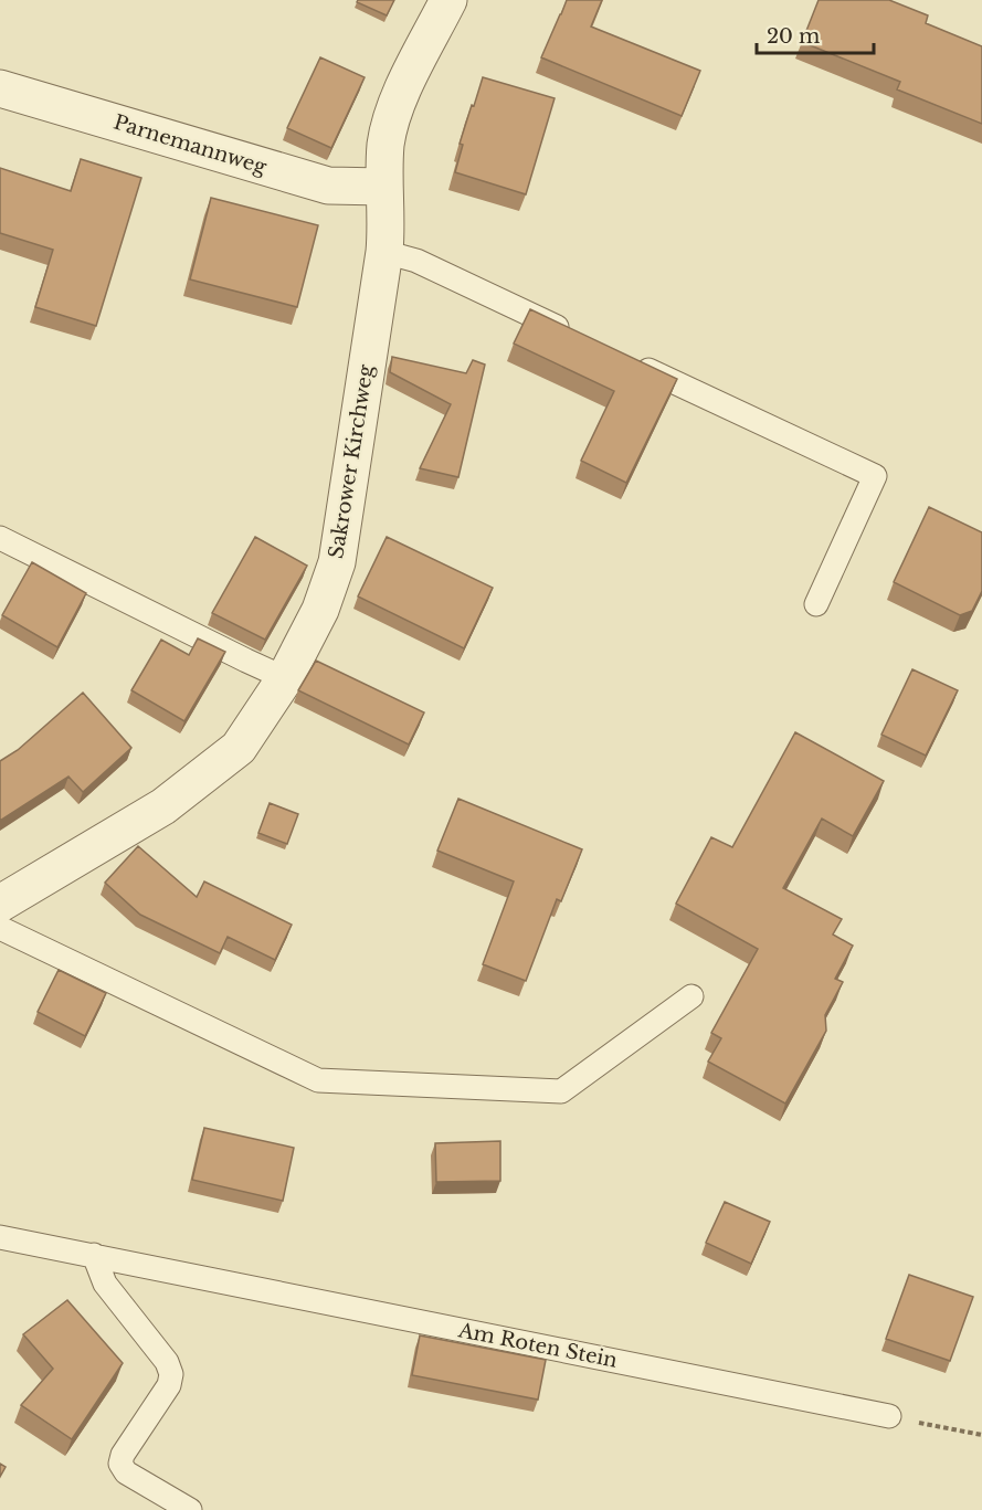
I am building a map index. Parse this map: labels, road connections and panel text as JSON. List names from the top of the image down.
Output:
{
  "streets": {
    "street": ["Parnemannweg", "Sakrower Kirchweg"],
    "lane": ["Am Roten Stein"]
  },
  "crossings": [
    ["Parnemannweg", "Sakrower Kirchweg"]
  ],
  "scale_bar": "20 m"
}
